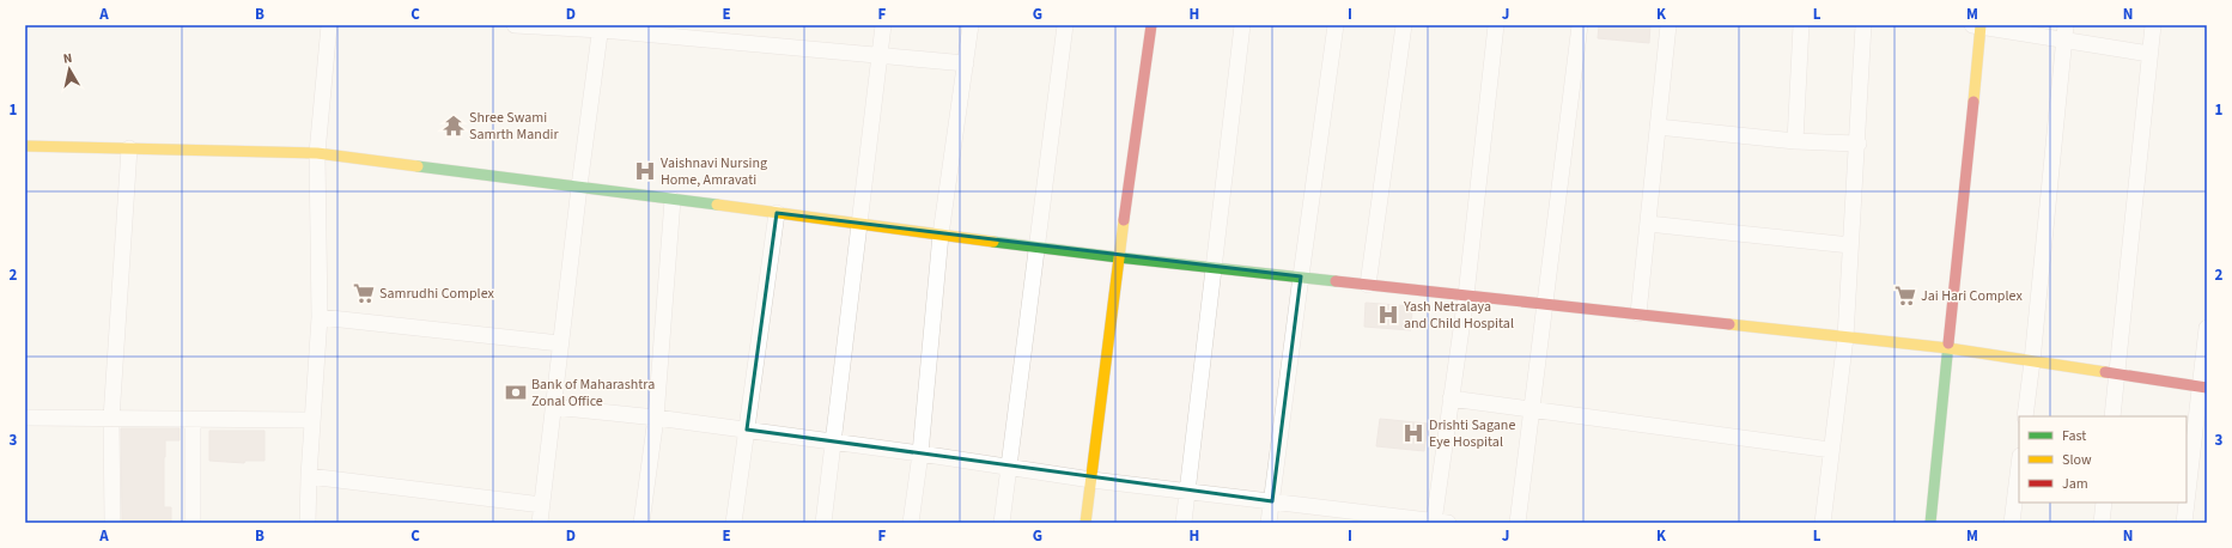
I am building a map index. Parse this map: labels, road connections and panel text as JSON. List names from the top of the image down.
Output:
{
  "places": {
    "temple": ["Shree Swami Samrth Mandir"],
    "hospital": ["Vaishnavi Nursing Home, Amravati", "Yash Netralaya and Child Hospital", "Drishti Sagane Eye Hospital"],
    "supermarket": ["Samrudhi Complex", "Jai Hari Complex"],
    "bank": ["Bank of Maharashtra Zonal Office"]
  },
  "legend": ["Fast", "Slow", "Jam"],
  "north": "top",
  "grid": {
    "columns": [
      "A",
      "B",
      "C",
      "D",
      "E",
      "F",
      "G",
      "H",
      "I",
      "J",
      "K",
      "L",
      "M",
      "N"
    ],
    "rows": ["1", "2", "3"]
  }
}
